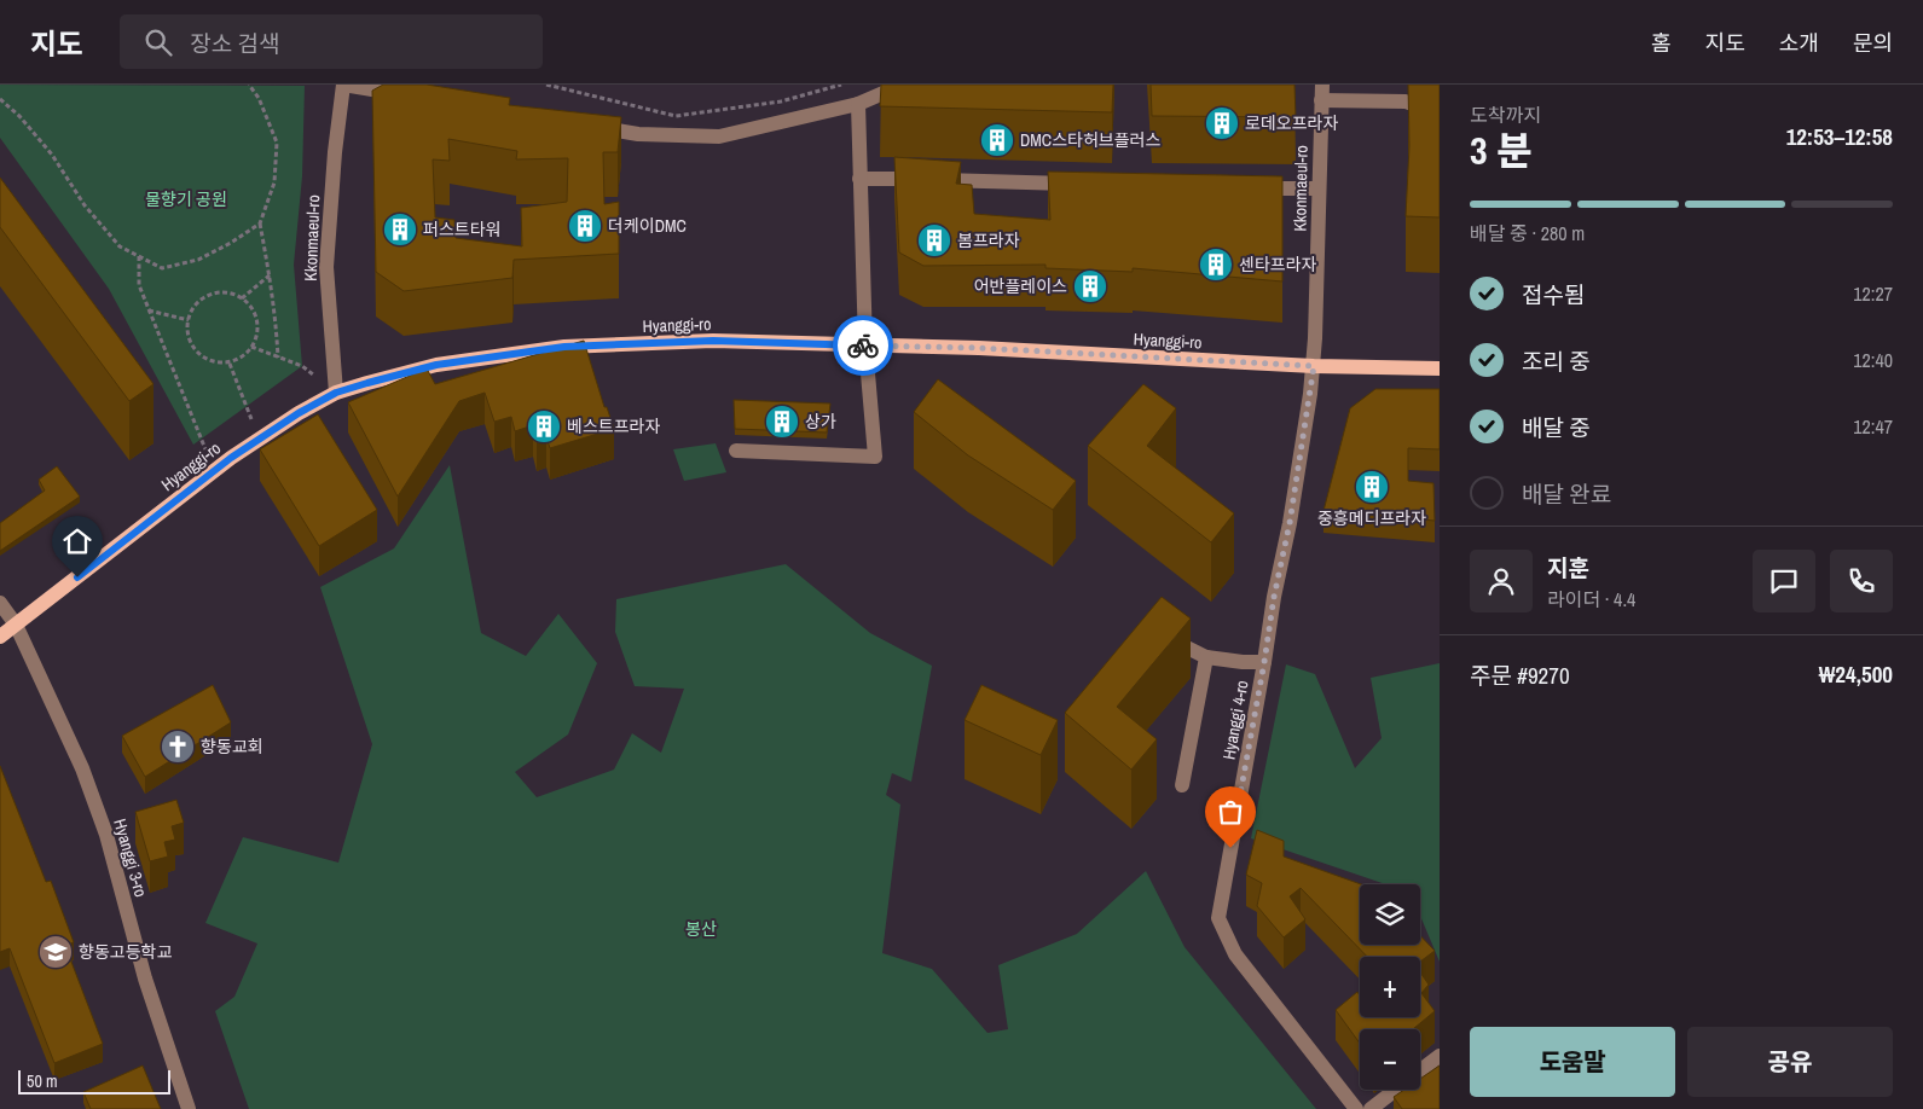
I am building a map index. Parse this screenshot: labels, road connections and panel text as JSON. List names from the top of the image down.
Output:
{
  "streets": {
    "main road": ["Hyanggi-ro"],
    "street": ["Kkonmaeul-ro", "Hyanggi 4-ro", "Hyanggi 3-ro"]
  },
  "crossings": [
    ["Kkonmaeul-ro", "Hyanggi-ro"],
    ["Kkonmaeul-ro", "Hyanggi 4-ro"],
    ["Hyanggi-ro", "Hyanggi 4-ro"],
    ["Hyanggi-ro", "Hyanggi 3-ro"]
  ],
  "parks": ["물향기 공원", "봉산"],
  "places": {
    "building": [
      "로데오프라자",
      "DMC스타허브플러스",
      "더케이DMC",
      "퍼스트타워",
      "봄프라자",
      "센타프라자",
      "어반플레이스",
      "상가",
      "베스트프라자",
      "중흥메디프라자"
    ],
    "church": ["향동교회"],
    "school or university": ["향동고등학교"]
  },
  "scale_bar": "50 m",
  "page": {
    "header": "지도",
    "search": "장소 검색",
    "nav": [
      "홈",
      "지도",
      "소개",
      "문의"
    ],
    "heading": ["3 분", "도착까지", "12:53–12:58"],
    "panel": [
      "지훈",
      "라이더 · 4.4",
      "주문 #9270",
      "₩24,500"
    ],
    "bar": "배달 중 · 280 m",
    "list": [
      ["접수됨", "12:27"],
      ["조리 중", "12:40"],
      ["배달 중", "12:47"],
      "배달 완료"
    ],
    "map_buttons": ["+", "−"],
    "buttons": ["도움말", "공유"],
    "scale": "50 m"
  }
}
